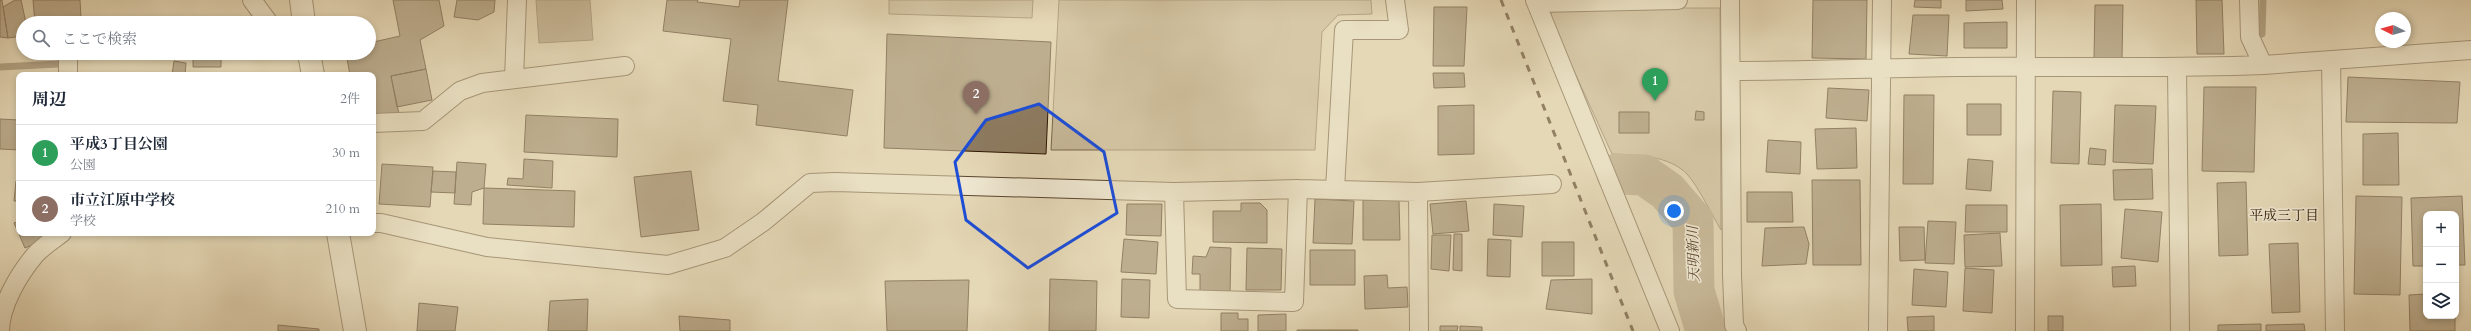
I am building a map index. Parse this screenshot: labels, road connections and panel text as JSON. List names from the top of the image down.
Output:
{
  "districts": ["平成三丁目"],
  "water": ["天明新川"],
  "north": "left",
  "page": {
    "search": "ここで検索",
    "pins": ["1", "2"],
    "heading": ["周辺", "2件"],
    "list": [
      {
        "mark": "1",
        "name": "平成3丁目公園",
        "note": "公園",
        "value": "30 m"
      },
      {
        "mark": "2",
        "name": "市立江原中学校",
        "note": "学校",
        "value": "210 m"
      }
    ],
    "map_buttons": ["+", "−"]
  }
}
